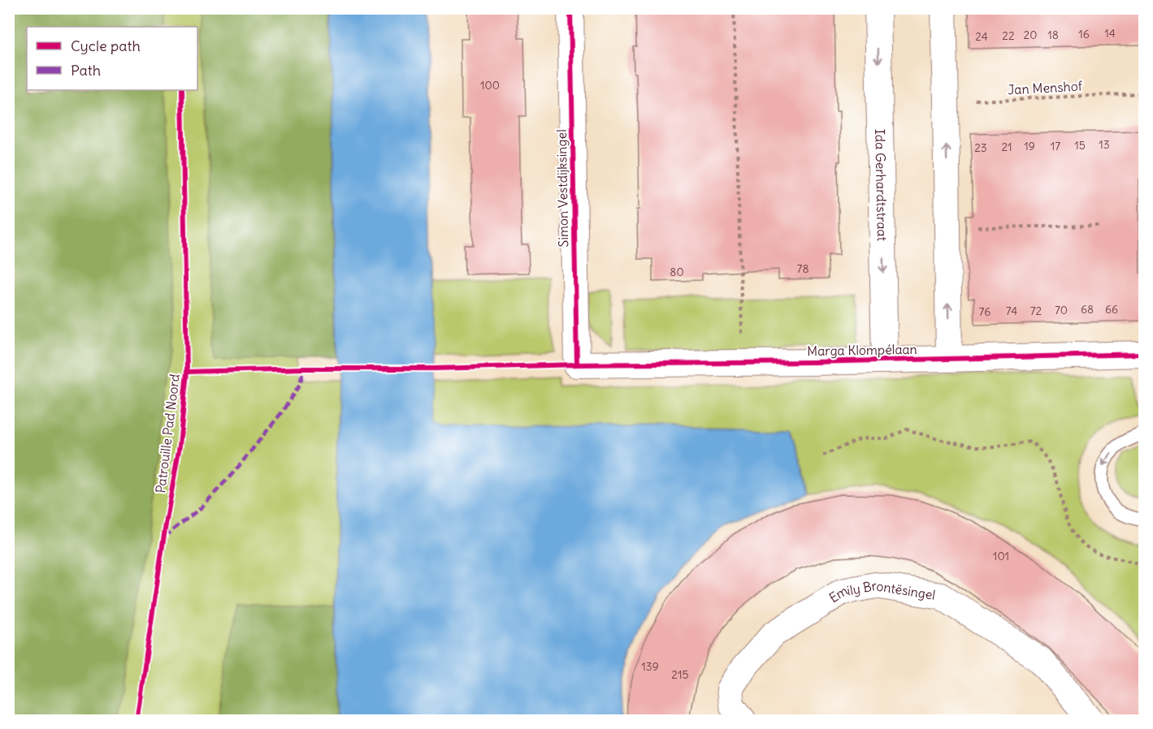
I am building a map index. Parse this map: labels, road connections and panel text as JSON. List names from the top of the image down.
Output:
{
  "streets": {
    "street": [
      "Ida Gerhardtstraat",
      "Simon Vestdijksingel",
      "Marga Klompélaan",
      "Emily Brontësingel"
    ],
    "path": ["Jan Menshof"],
    "cycle path": ["Patrouille Pad Noord"]
  },
  "crossings": [
    ["Ida Gerhardtstraat", "Marga Klompélaan"],
    ["Simon Vestdijksingel", "Marga Klompélaan"]
  ],
  "house_numbers": [
    "14",
    "16",
    "20",
    "18",
    "22",
    "24",
    "100",
    "13",
    "15",
    "19",
    "17",
    "21",
    "23",
    "78",
    "80",
    "68",
    "66",
    "70",
    "74",
    "72",
    "76",
    "101",
    "139",
    "215"
  ],
  "legend": ["Cycle path", "Path"]
}
